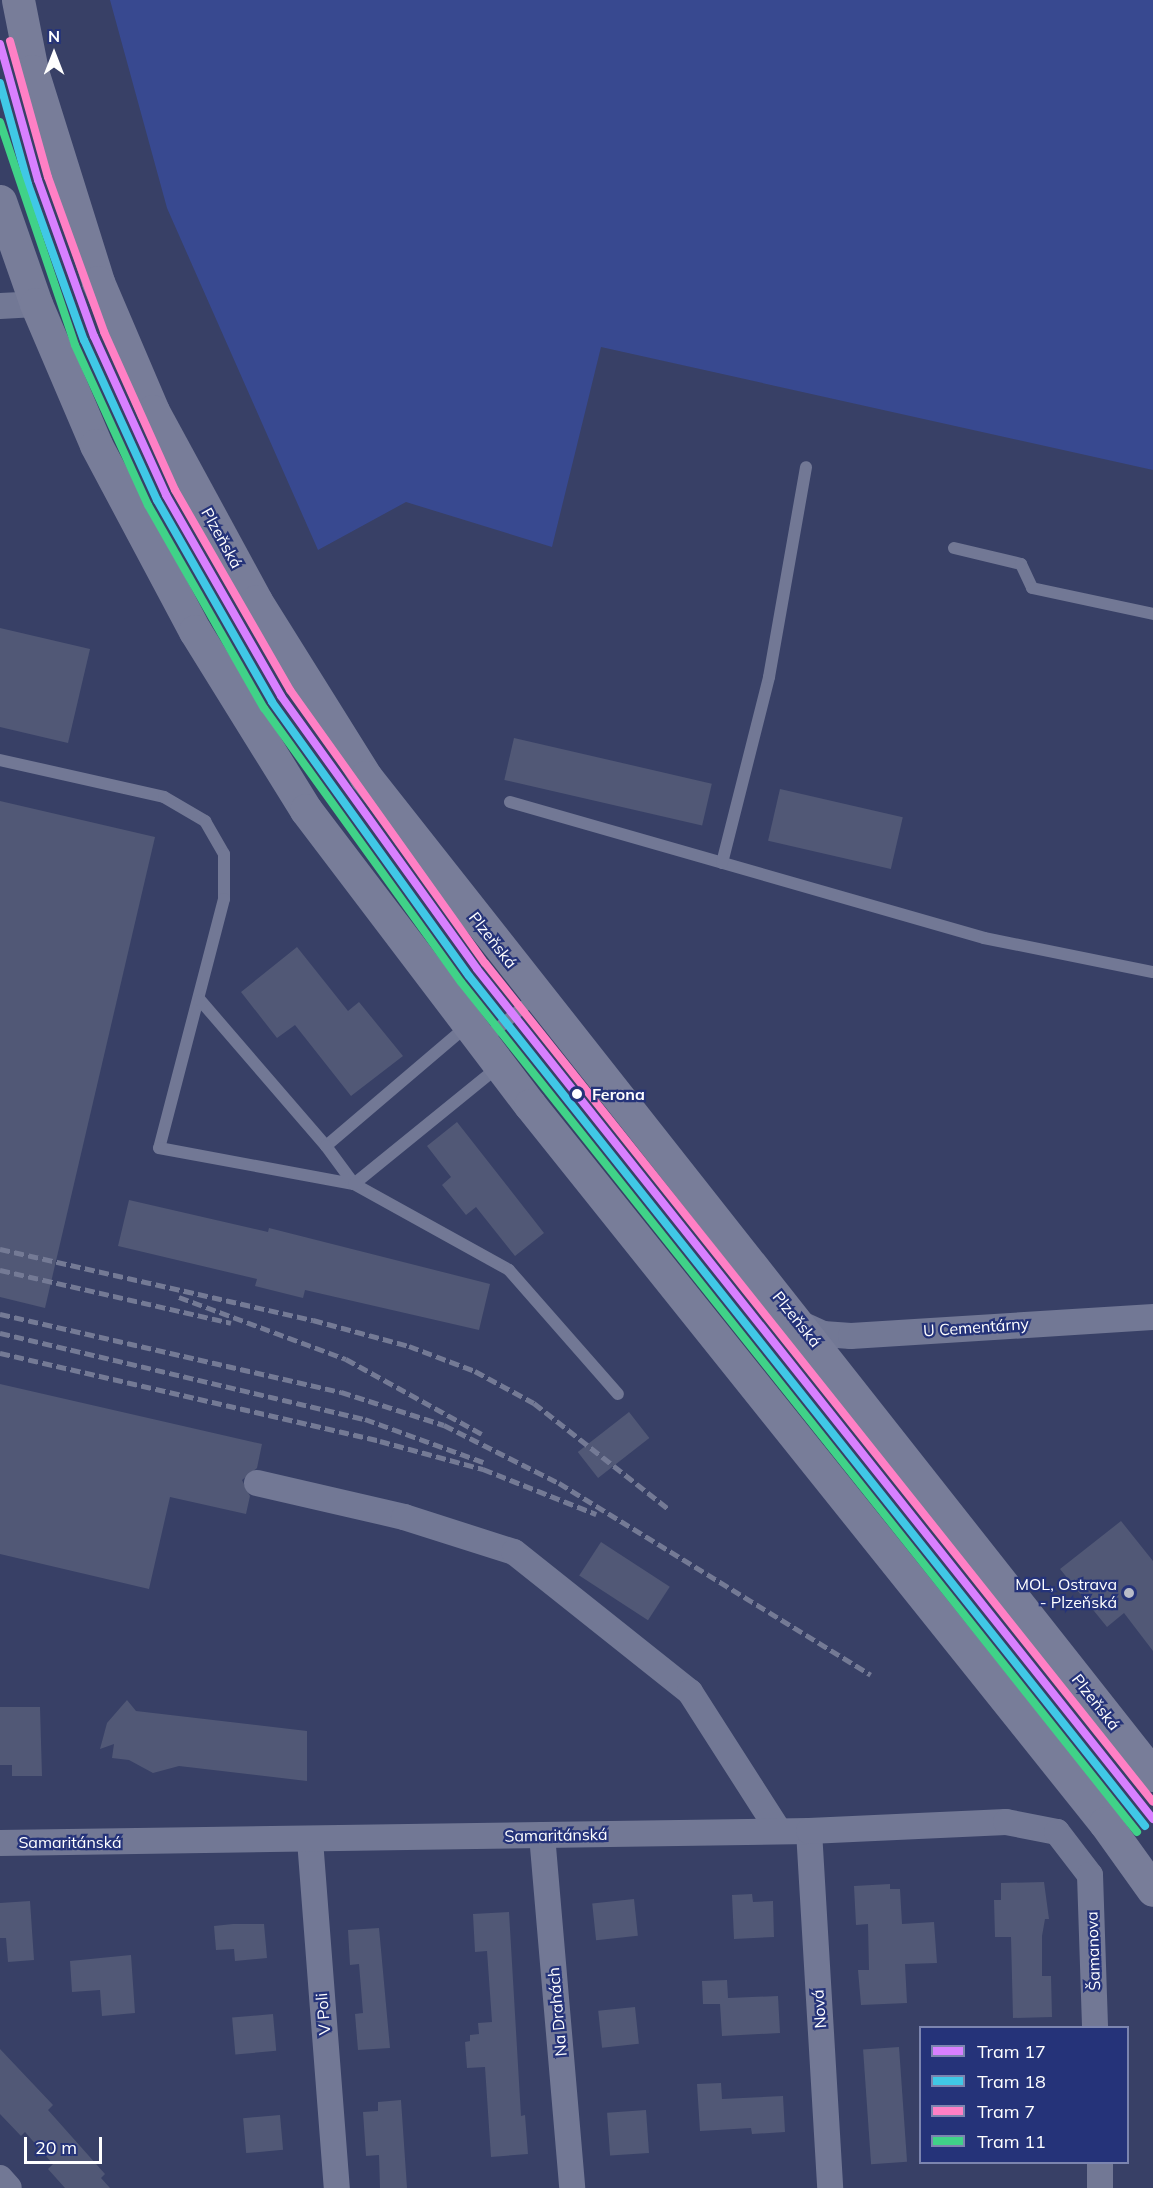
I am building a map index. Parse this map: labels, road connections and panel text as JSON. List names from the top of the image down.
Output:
{
  "streets": {
    "main road": ["Plzeňská"],
    "street": [
      "U Cementárny",
      "Samaritánská",
      "Šamanova",
      "Nová",
      "Na Drahách",
      "V Poli"
    ]
  },
  "crossings": [
    ["Plzeňská", "U Cementárny"],
    ["Samaritánská", "Šamanova"],
    ["Samaritánská", "Nová"],
    ["Samaritánská", "Na Drahách"],
    ["Samaritánská", "V Poli"]
  ],
  "places": ["Ferona", "MOL, Ostrava - Plzeňská"],
  "lines": [
    "tram line 7",
    "tram line 17",
    "tram line 18",
    "tram line 11"
  ],
  "legend": [
    "Tram 17",
    "Tram 18",
    "Tram 7",
    "Tram 11"
  ],
  "scale_bar": "20 m",
  "north": "top"
}
